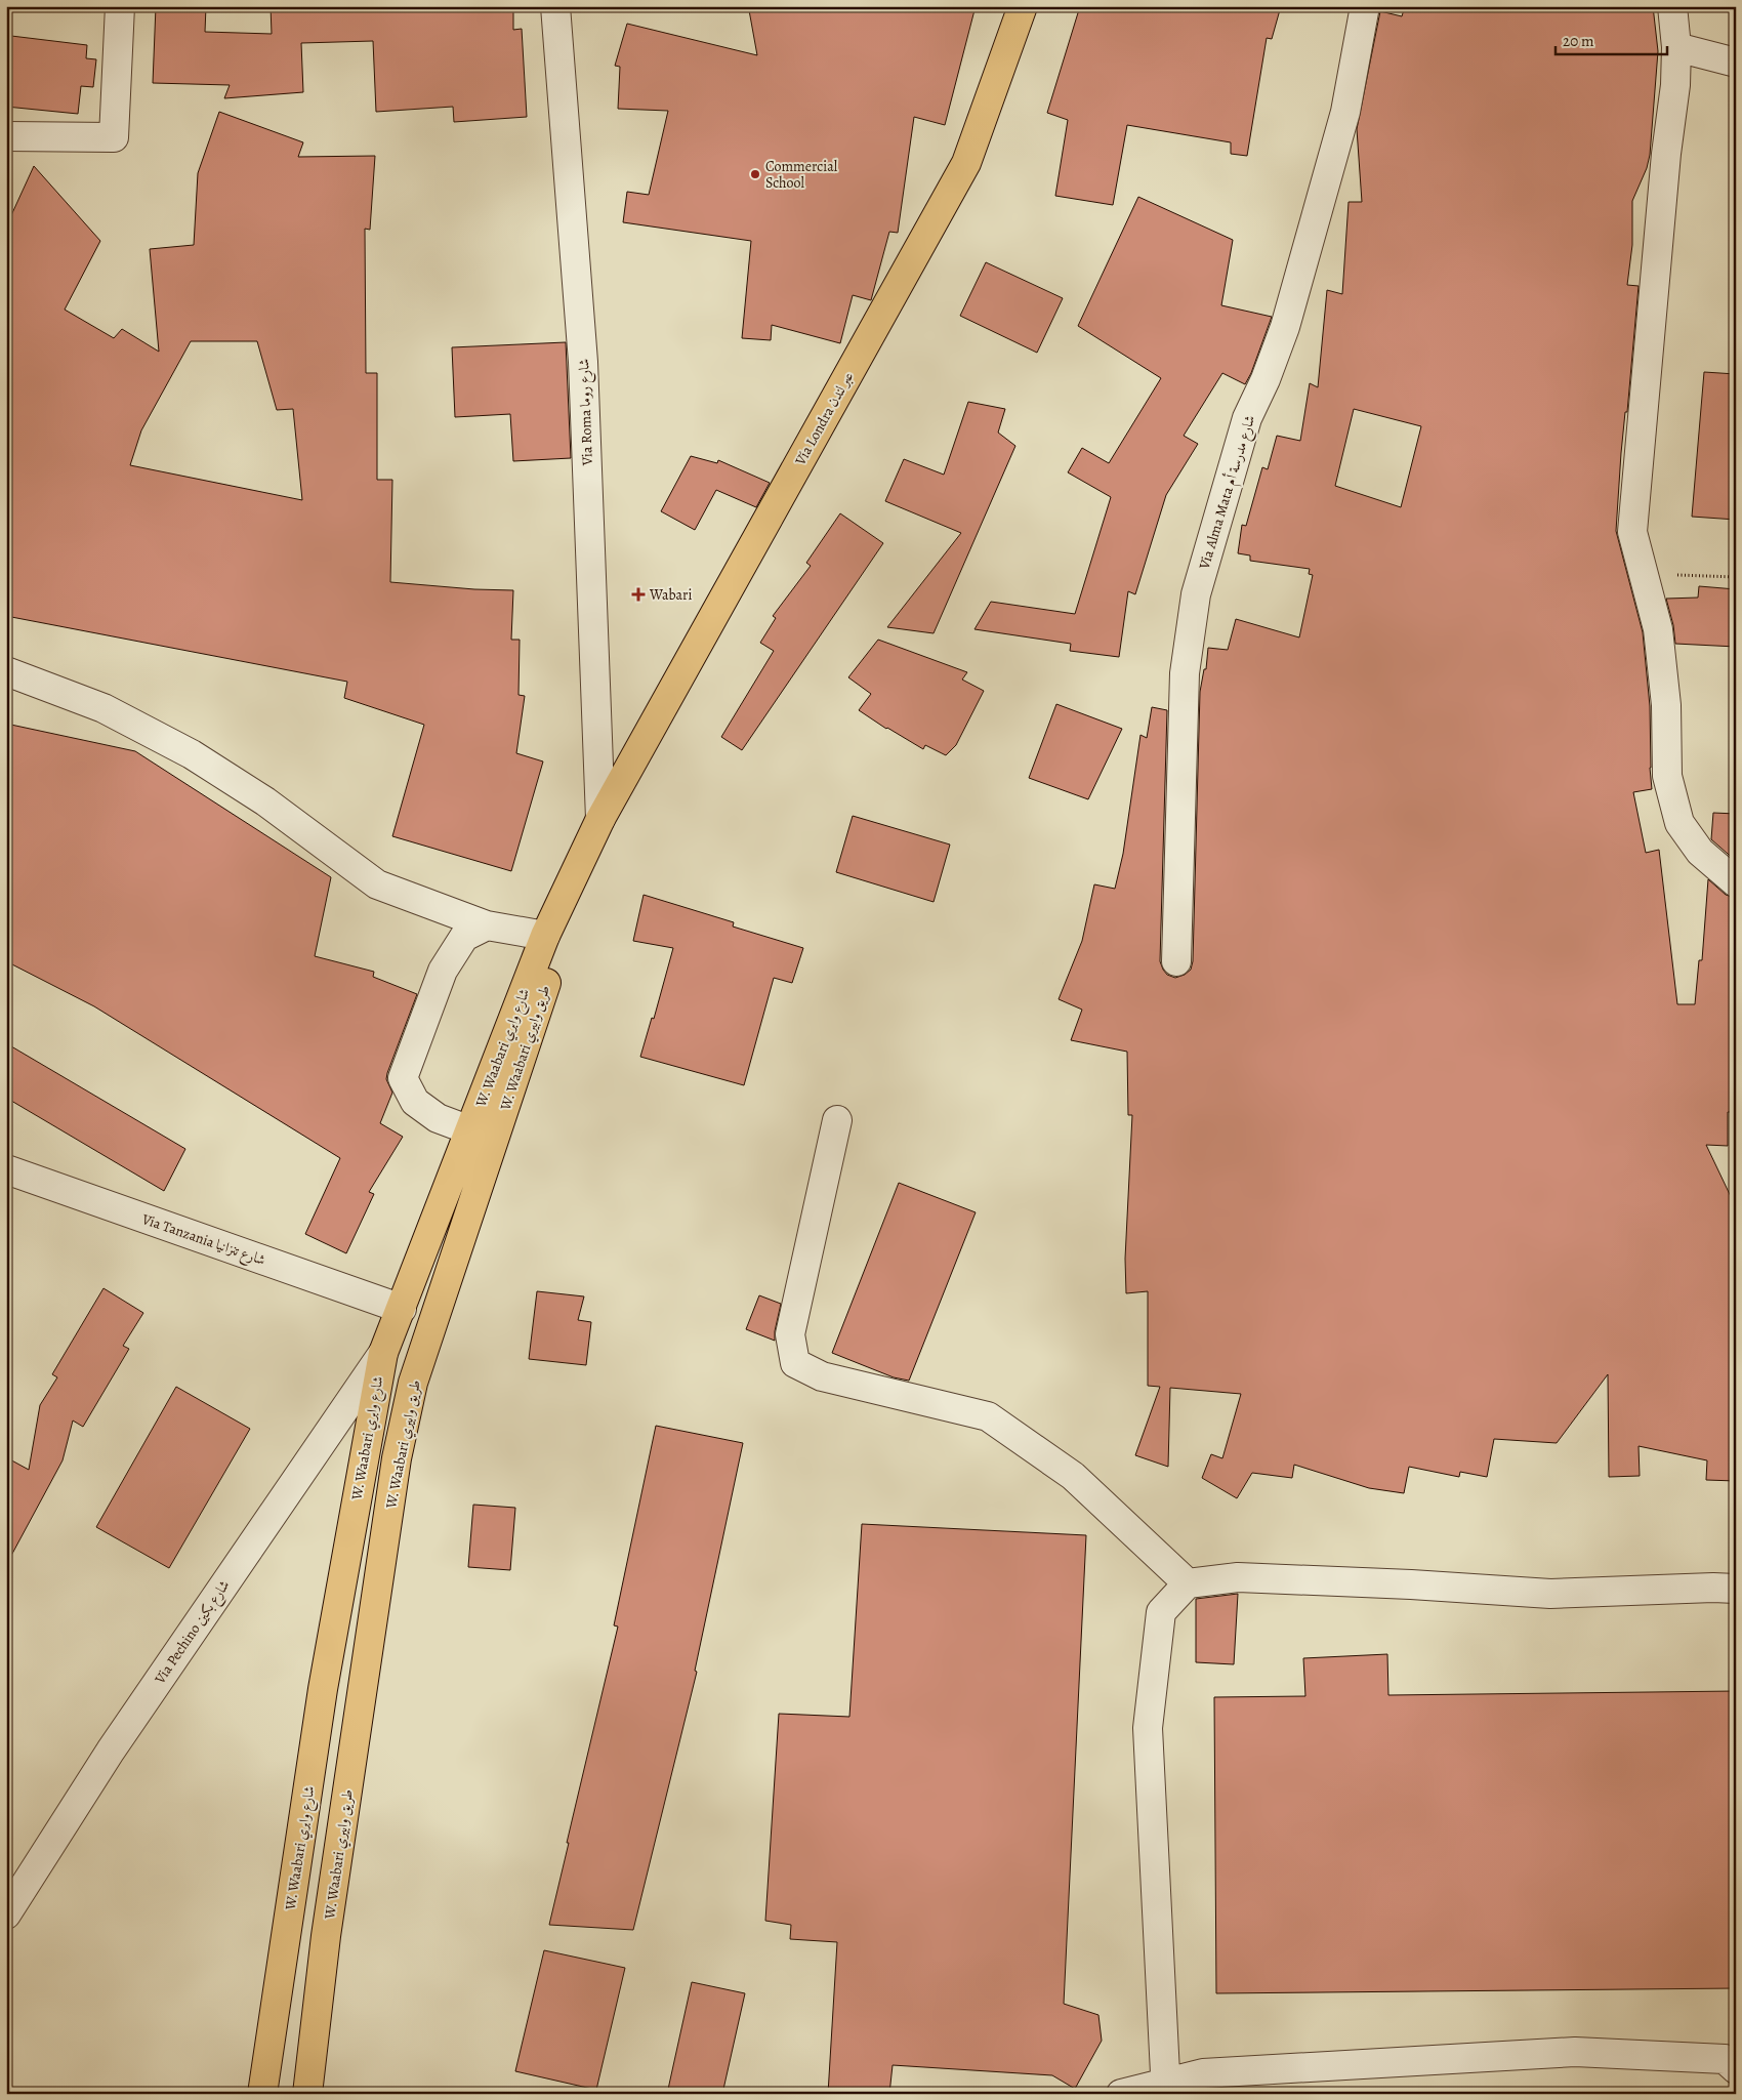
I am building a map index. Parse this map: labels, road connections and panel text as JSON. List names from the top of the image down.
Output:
{
  "streets": {
    "main road": ["Vía Londra عبر لندن", "W. Waabari شارع وابري", "W. Waabari طريق وابيري"],
    "street": [
      "Via Roma شارع روما",
      "Via Alma Mata شارع مدرسة أم",
      "Via Tanzania شارع تنزانيا",
      "Via Pechino شارع بكين"
    ]
  },
  "crossings": [
    ["Via Roma شارع روما", "Vía Londra عبر لندن"],
    ["Via Roma شارع روما", "W. Waabari شارع وابري"],
    ["Via Roma شارع روما", "W. Waabari طريق وابيري"],
    ["Vía Londra عبر لندن", "W. Waabari شارع وابري"],
    ["Vía Londra عبر لندن", "W. Waabari طريق وابيري"],
    ["W. Waabari شارع وابري", "W. Waabari طريق وابيري"],
    ["W. Waabari شارع وابري", "Via Tanzania شارع تنزانيا"],
    ["W. Waabari شارع وابري", "Via Pechino شارع بكين"]
  ],
  "places": {
    "other": ["Commercial School"],
    "health": ["Wabari"]
  },
  "scale_bar": "20 m"
}
